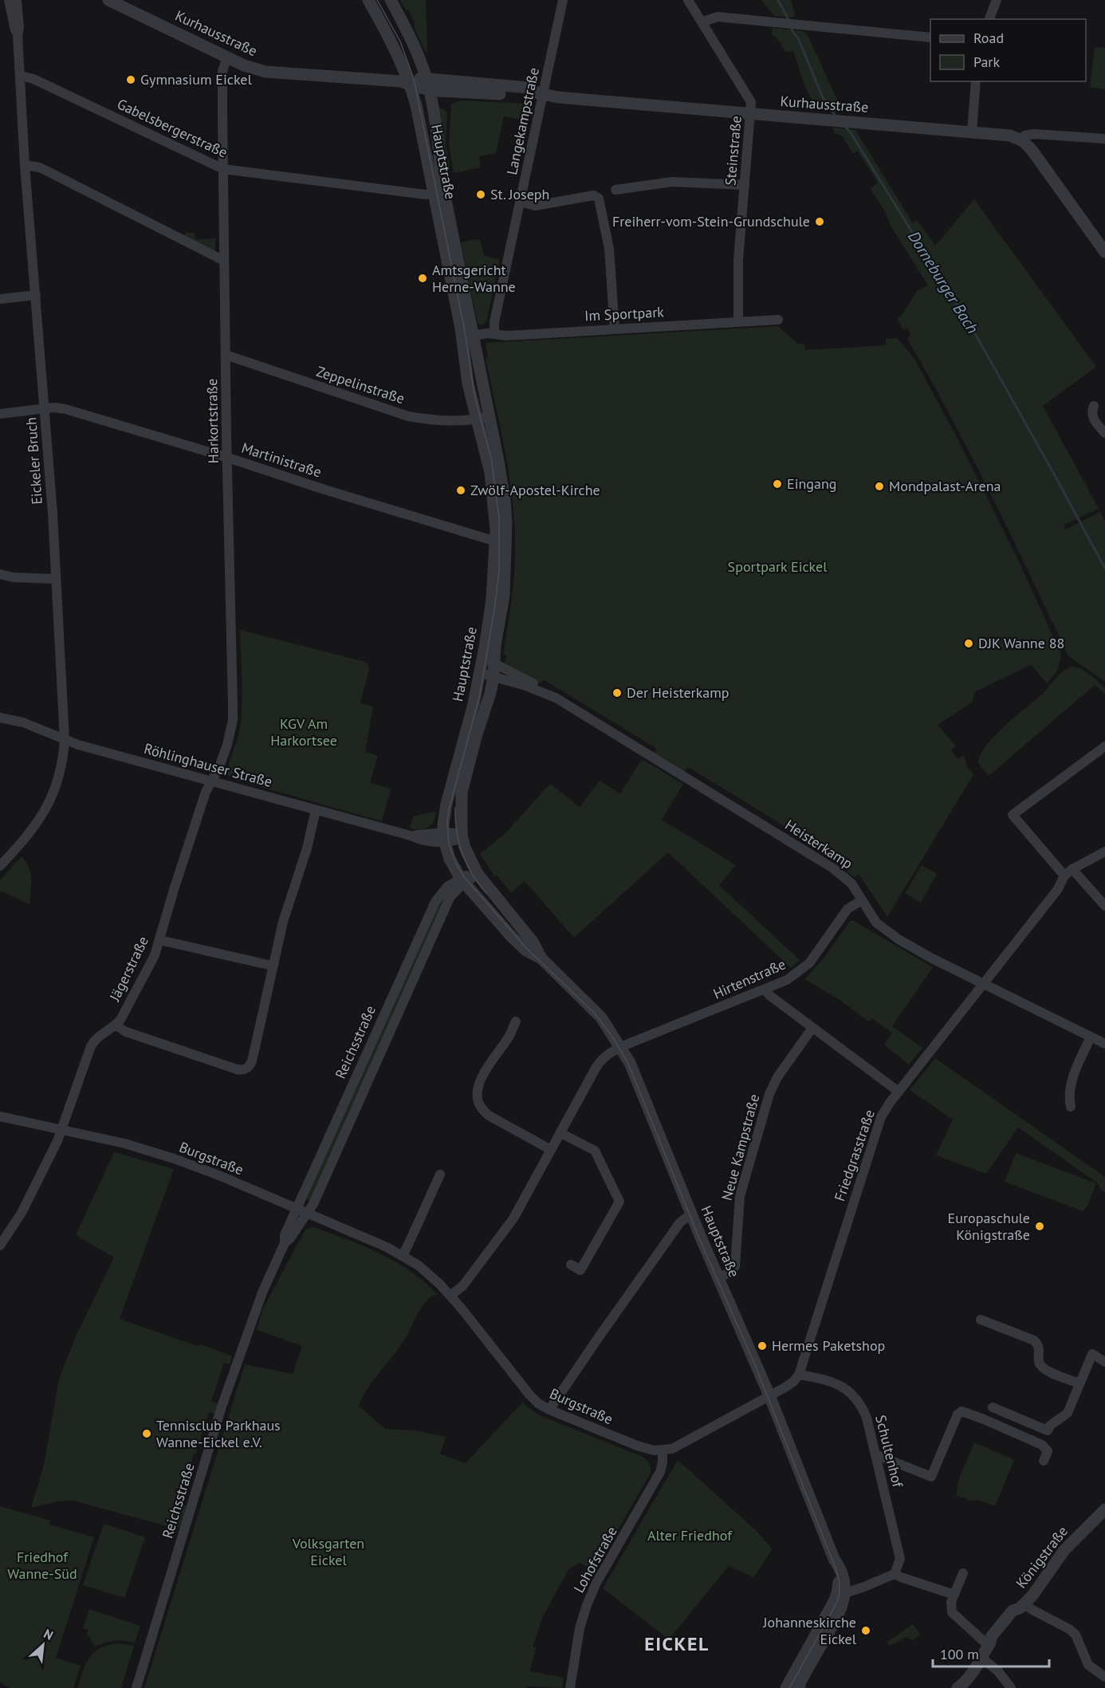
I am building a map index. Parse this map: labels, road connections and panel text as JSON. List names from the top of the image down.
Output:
{
  "streets": {
    "street": [
      "Kurhausstraße",
      "Langekampstraße",
      "Gabelsbergerstraße",
      "Steinstraße",
      "Hauptstraße",
      "Im Sportpark",
      "Zeppelinstraße",
      "Harkortstraße",
      "Martinistraße",
      "Eickeler Bruch",
      "Röhlinghauser Straße",
      "Heisterkamp",
      "Jägerstraße",
      "Hirtenstraße",
      "Reichsstraße",
      "Neue Kampstraße",
      "Friedgrasstraße",
      "Burgstraße",
      "Schultenhof",
      "Königstraße",
      "Lohofstraße"
    ]
  },
  "crossings": [
    ["Kurhausstraße", "Langekampstraße"],
    ["Kurhausstraße", "Steinstraße"],
    ["Kurhausstraße", "Hauptstraße"],
    ["Kurhausstraße", "Harkortstraße"],
    ["Langekampstraße", "Im Sportpark"],
    ["Gabelsbergerstraße", "Hauptstraße"],
    ["Gabelsbergerstraße", "Harkortstraße"],
    ["Gabelsbergerstraße", "Eickeler Bruch"],
    ["Steinstraße", "Im Sportpark"],
    ["Hauptstraße", "Im Sportpark"],
    ["Hauptstraße", "Zeppelinstraße"],
    ["Hauptstraße", "Martinistraße"],
    ["Hauptstraße", "Röhlinghauser Straße"],
    ["Hauptstraße", "Heisterkamp"],
    ["Hauptstraße", "Hirtenstraße"],
    ["Hauptstraße", "Reichsstraße"],
    ["Hauptstraße", "Neue Kampstraße"],
    ["Zeppelinstraße", "Harkortstraße"],
    ["Harkortstraße", "Martinistraße"],
    ["Harkortstraße", "Röhlinghauser Straße"],
    ["Harkortstraße", "Jägerstraße"],
    ["Martinistraße", "Eickeler Bruch"],
    ["Eickeler Bruch", "Röhlinghauser Straße"],
    ["Röhlinghauser Straße", "Jägerstraße"],
    ["Heisterkamp", "Hirtenstraße"],
    ["Heisterkamp", "Friedgrasstraße"],
    ["Jägerstraße", "Burgstraße"],
    ["Hirtenstraße", "Burgstraße"],
    ["Reichsstraße", "Burgstraße"],
    ["Friedgrasstraße", "Schultenhof"],
    ["Burgstraße", "Lohofstraße"]
  ],
  "districts": ["EICKEL"],
  "water": ["Dorneburger Bach"],
  "parks": [
    "Sportpark Eickel",
    "KGV Am Harkortsee",
    "Alter Friedhof",
    "Volksgarten Eickel",
    "Friedhof Wanne-Süd"
  ],
  "places": [
    "Gymnasium Eickel",
    "St. Joseph",
    "Freiherr-vom-Stein-Grundschule",
    "Amtsgericht Herne-Wanne",
    "Eingang",
    "Mondpalast-Arena",
    "Zwölf-Apostel-Kirche",
    "DJK Wanne 88",
    "Der Heisterkamp",
    "Europaschule Königstraße",
    "Hermes Paketshop",
    "Tennisclub Parkhaus Wanne-Eickel e.V.",
    "Johanneskirche Eickel"
  ],
  "legend": ["Road", "Park"],
  "scale_bar": "100 m",
  "north": "top right"
}
